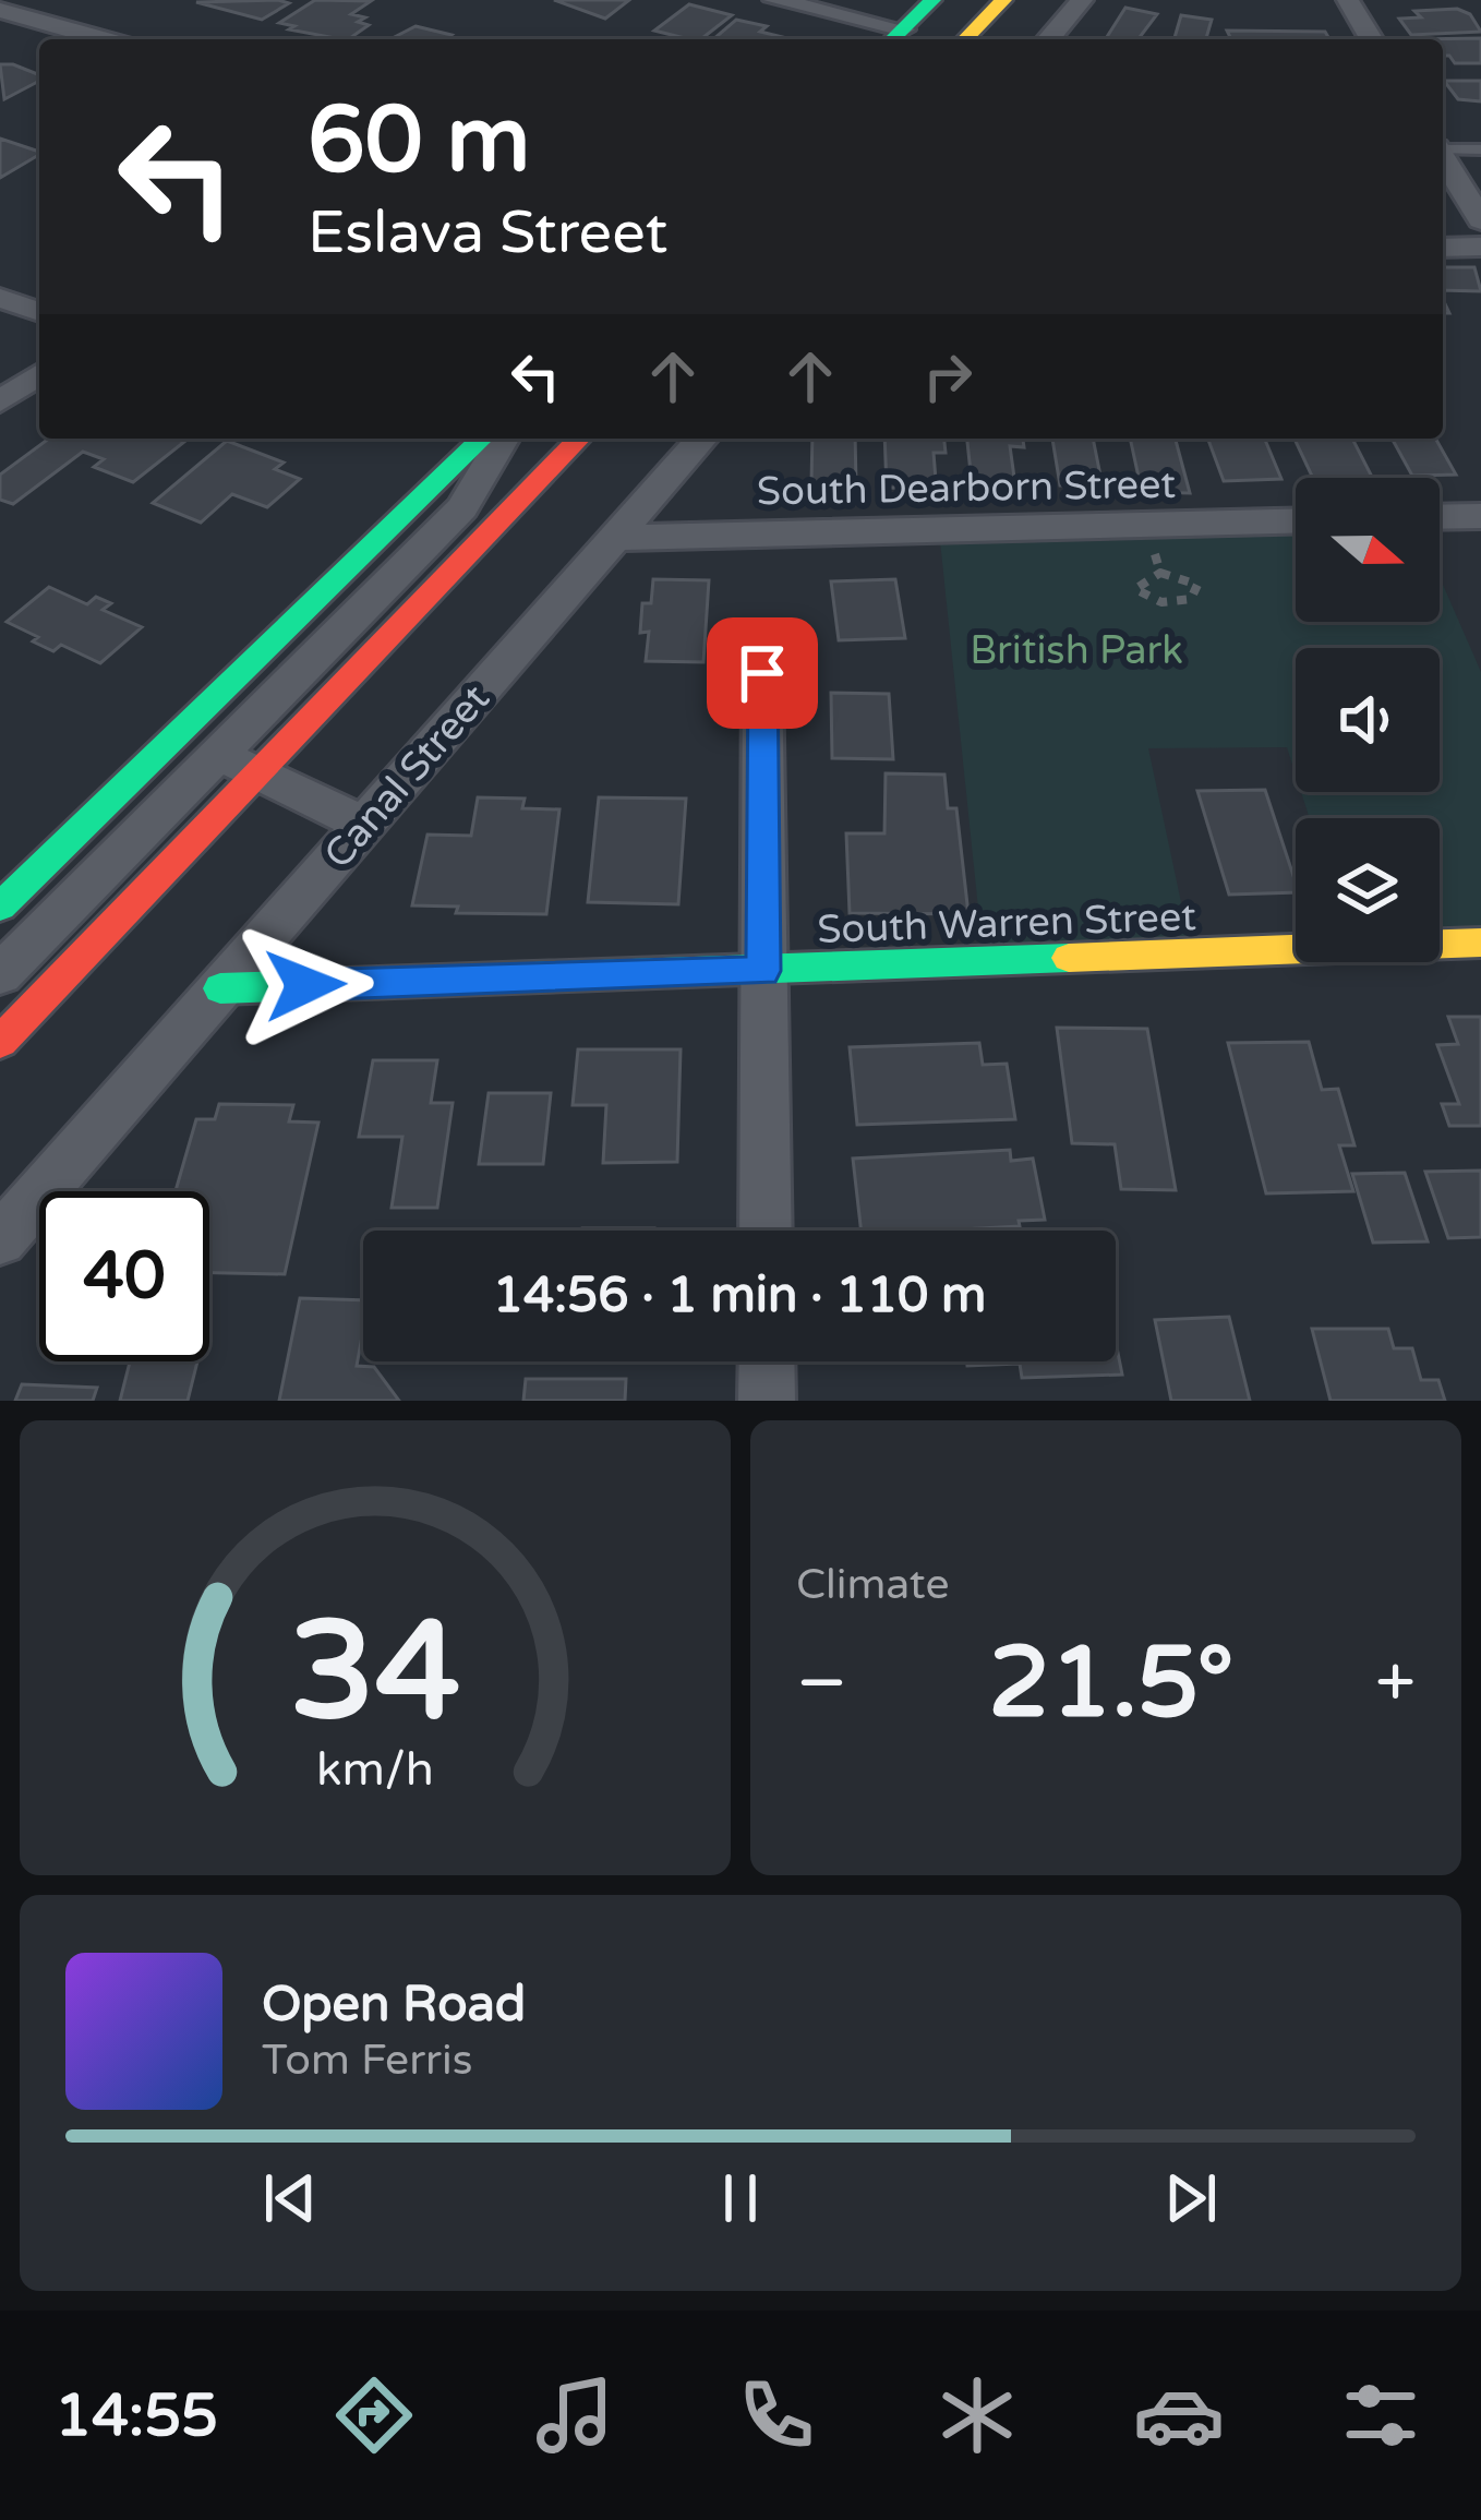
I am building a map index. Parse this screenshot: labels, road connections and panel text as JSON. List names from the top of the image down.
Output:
{
  "streets": {
    "main road": ["South Warren Street"],
    "street": ["South Dearborn Street", "Canal Street"]
  },
  "crossings": [
    ["South Dearborn Street", "Canal Street"],
    ["Canal Street", "South Warren Street"]
  ],
  "parks": ["British Park"],
  "north": "right",
  "page": {
    "turn": ["60 m", "Eslava Street"],
    "limit": "40",
    "trip": "14:56 · 1 min · 110 m",
    "tile": "Climate",
    "heat": ["−", "21.5°", "+"],
    "song": ["Open Road", "Tom Ferris"],
    "tabs": "14:55",
    "gauge": ["34", "km/h"]
  }
}
